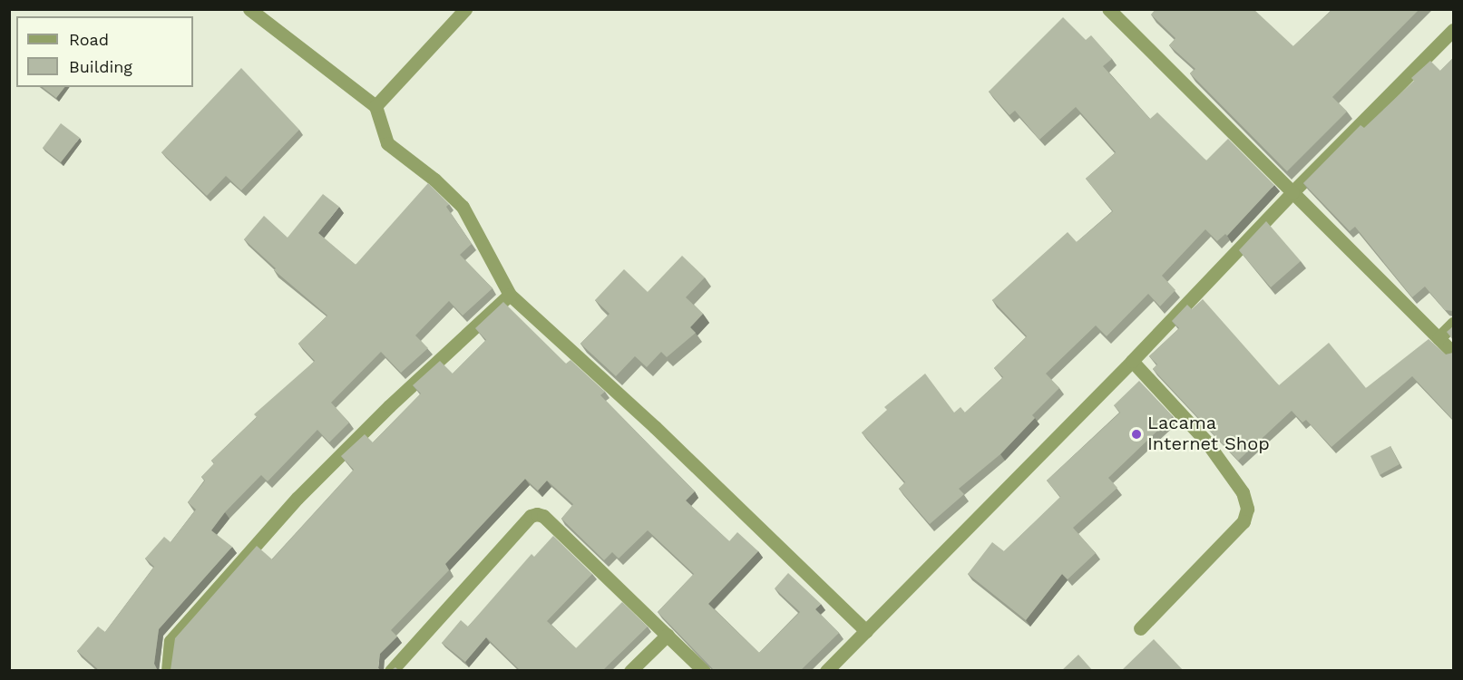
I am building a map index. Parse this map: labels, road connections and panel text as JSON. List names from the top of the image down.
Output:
{
  "places": ["Lacama Internet Shop"],
  "legend": ["Road", "Building"]
}
